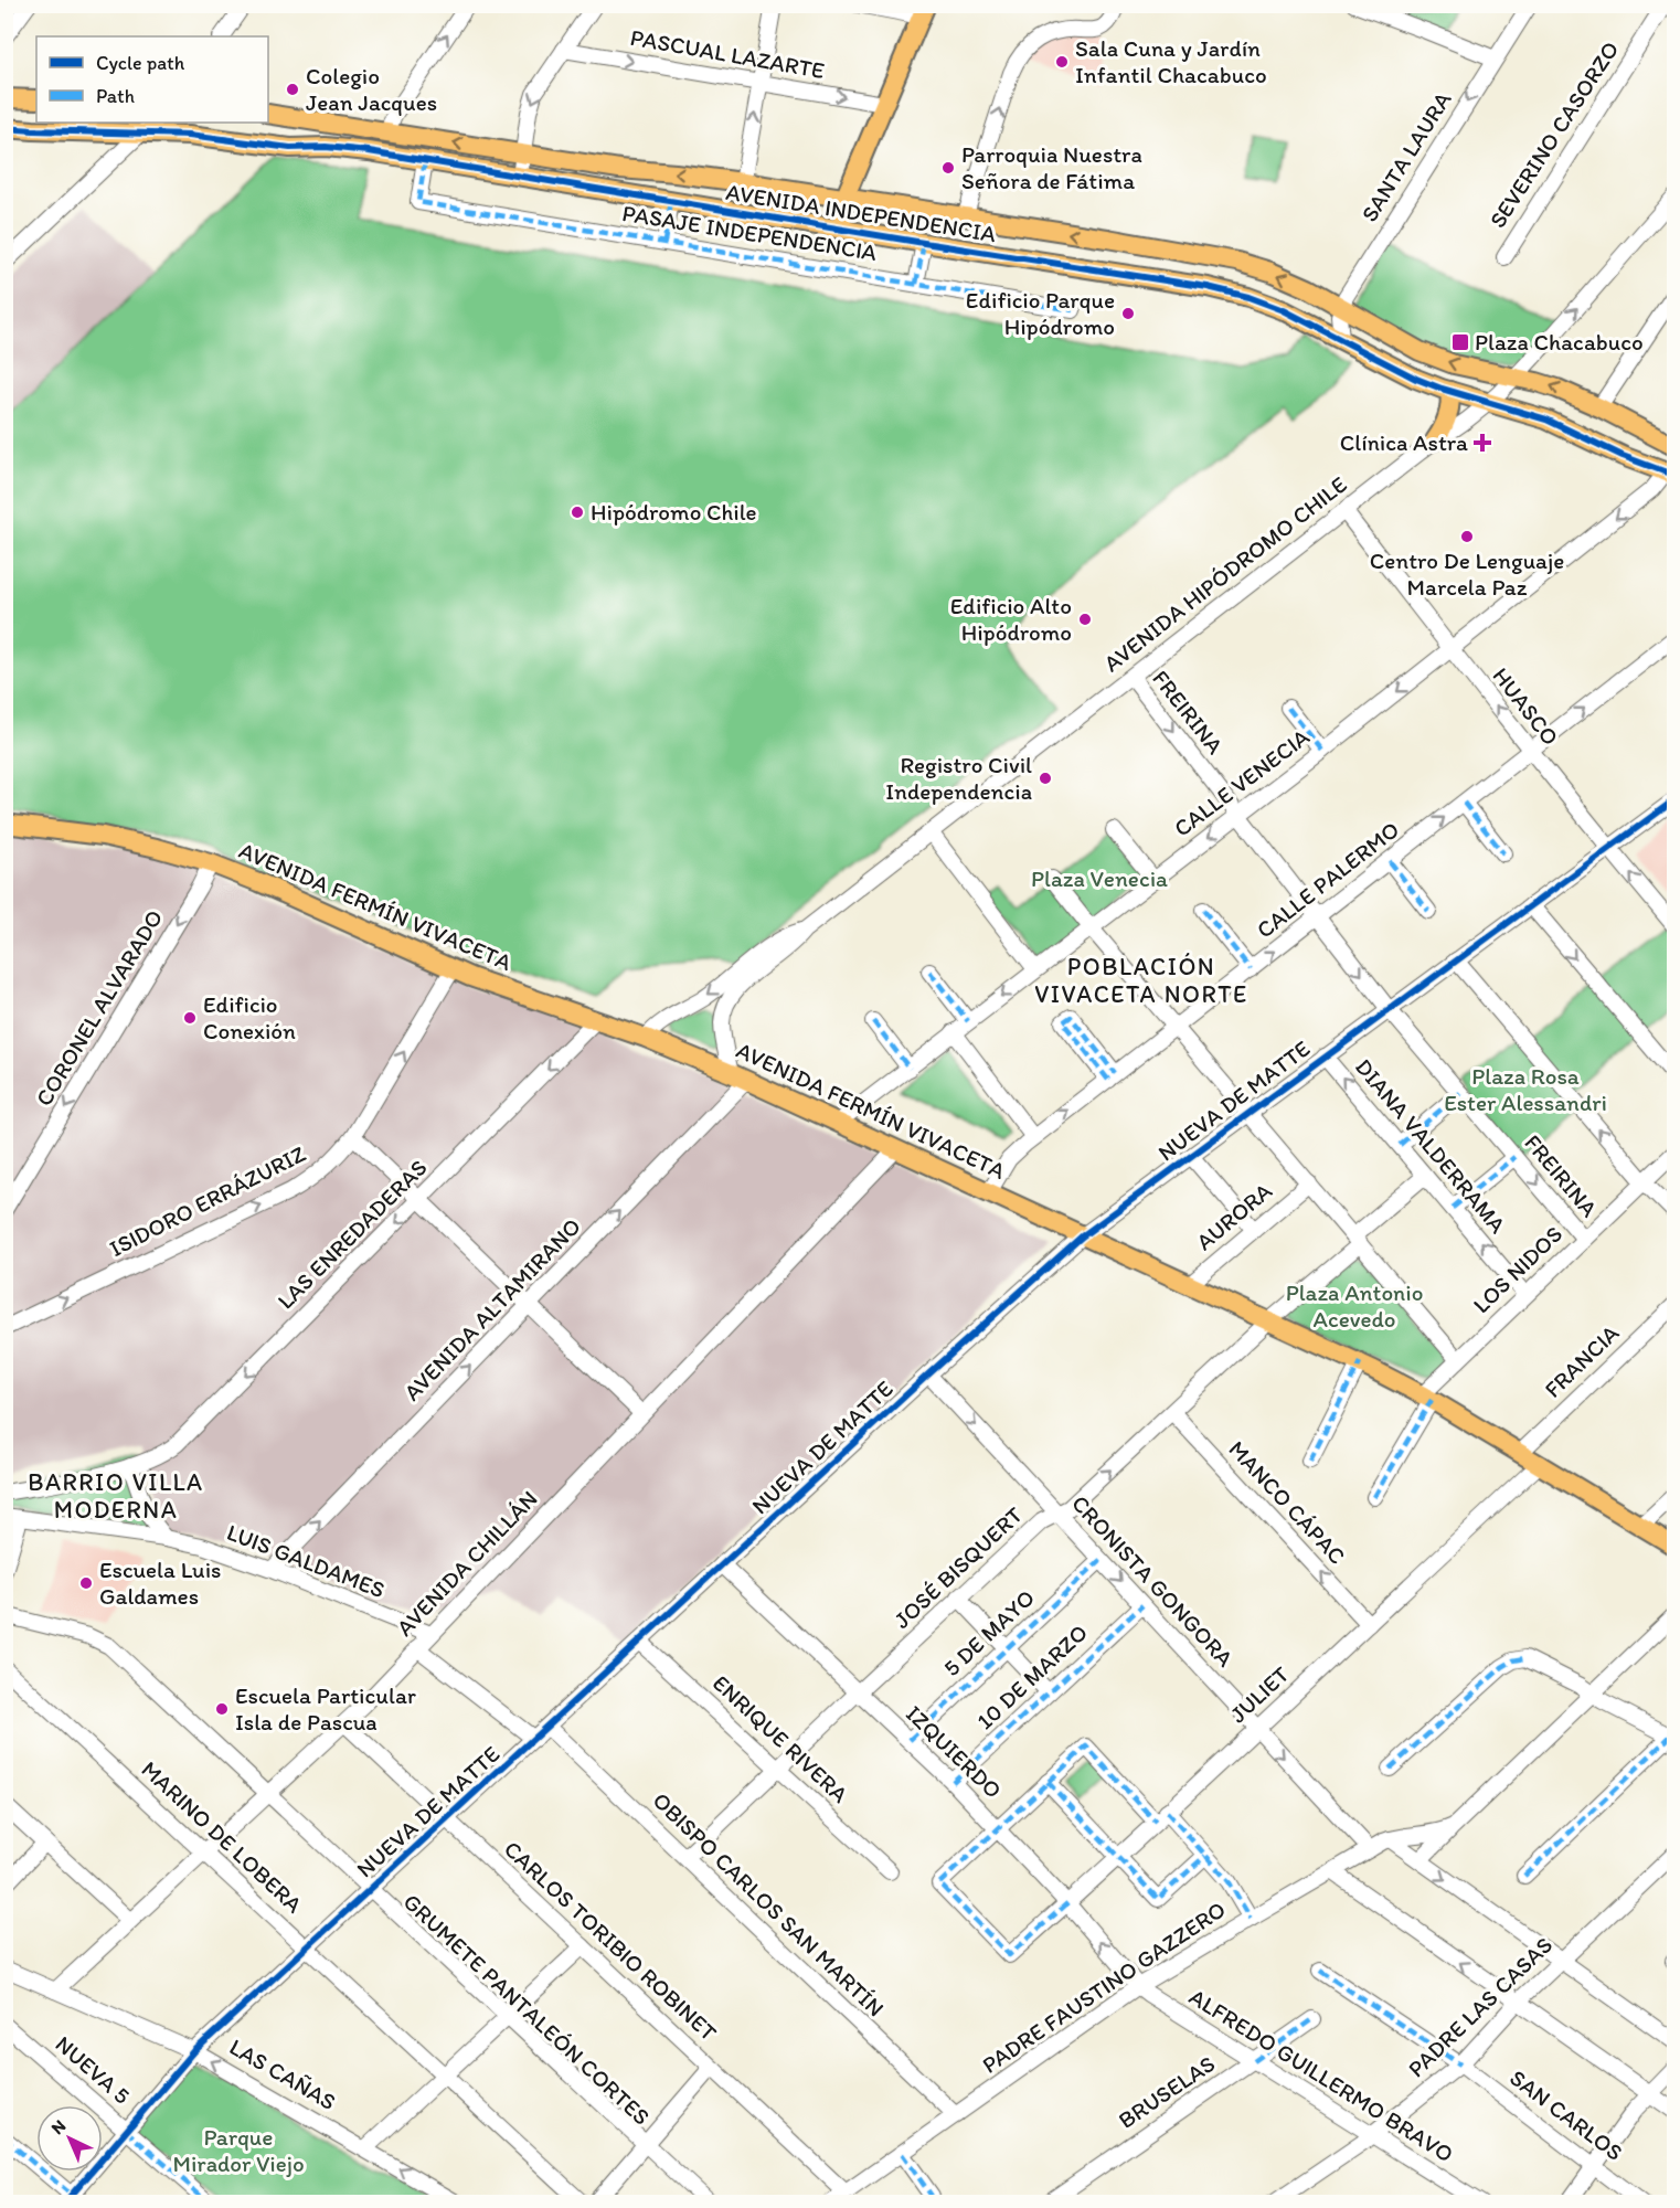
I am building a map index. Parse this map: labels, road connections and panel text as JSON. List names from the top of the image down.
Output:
{
  "streets": {
    "main road": ["AVENIDA INDEPENDENCIA", "AVENIDA FERMÍN VIVACETA"],
    "street": [
      "PASCUAL LAZARTE",
      "SEVERINO CASORZO",
      "SANTA LAURA",
      "PASAJE INDEPENDENCIA",
      "AVENIDA HIPÓDROMO CHILE",
      "HUASCO",
      "FREIRINA",
      "CALLE VENECIA",
      "CALLE PALERMO",
      "CORONEL ALVARADO",
      "NUEVA DE MATTE",
      "DIANA VALDERRAMA",
      "ISIDORO ERRÁZURIZ",
      "AURORA",
      "LAS ENREDADERAS",
      "LOS NIDOS",
      "AVENIDA ALTAMIRANO",
      "FRANCIA",
      "MANCO CÁPAC",
      "LUIS GALDAMES",
      "AVENIDA CHILLÁN",
      "JOSÉ BISQUERT",
      "CRONISTA GONGORA",
      "5 DE MAYO",
      "10 DE MARZO",
      "JULIET",
      "ENRIQUE RIVERA",
      "IZQUIERDO",
      "MARINO DE LOBERA",
      "OBISPO CARLOS SAN MARTÍN",
      "CARLOS TORIBIO ROBINET",
      "PADRE FAUSTINO GAZZERO",
      "PADRE LAS CASAS",
      "GRUMETE PANTALEÓN CORTES",
      "NUEVA 5",
      "LAS CAÑAS",
      "ALFREDO GUILLERMO BRAVO",
      "BRUSELAS",
      "SAN CARLOS"
    ]
  },
  "crossings": [
    ["SANTA LAURA", "AVENIDA INDEPENDENCIA"],
    ["AVENIDA INDEPENDENCIA", "PASAJE INDEPENDENCIA"],
    ["AVENIDA INDEPENDENCIA", "AVENIDA HIPÓDROMO CHILE"],
    ["AVENIDA INDEPENDENCIA", "CALLE VENECIA"],
    ["AVENIDA HIPÓDROMO CHILE", "HUASCO"],
    ["AVENIDA HIPÓDROMO CHILE", "FREIRINA"],
    ["AVENIDA HIPÓDROMO CHILE", "AVENIDA FERMÍN VIVACETA"],
    ["AVENIDA HIPÓDROMO CHILE", "AVENIDA ALTAMIRANO"],
    ["HUASCO", "CALLE VENECIA"],
    ["HUASCO", "CALLE PALERMO"],
    ["HUASCO", "NUEVA DE MATTE"],
    ["FREIRINA", "CALLE VENECIA"],
    ["FREIRINA", "CALLE PALERMO"],
    ["FREIRINA", "NUEVA DE MATTE"],
    ["FREIRINA", "LOS NIDOS"],
    ["CALLE VENECIA", "AVENIDA FERMÍN VIVACETA"],
    ["CALLE PALERMO", "AVENIDA FERMÍN VIVACETA"],
    ["AVENIDA FERMÍN VIVACETA", "CORONEL ALVARADO"],
    ["AVENIDA FERMÍN VIVACETA", "NUEVA DE MATTE"],
    ["AVENIDA FERMÍN VIVACETA", "ISIDORO ERRÁZURIZ"],
    ["AVENIDA FERMÍN VIVACETA", "AURORA"],
    ["AVENIDA FERMÍN VIVACETA", "LAS ENREDADERAS"],
    ["AVENIDA FERMÍN VIVACETA", "LOS NIDOS"],
    ["AVENIDA FERMÍN VIVACETA", "AVENIDA ALTAMIRANO"],
    ["AVENIDA FERMÍN VIVACETA", "FRANCIA"],
    ["AVENIDA FERMÍN VIVACETA", "AVENIDA CHILLÁN"],
    ["AVENIDA FERMÍN VIVACETA", "JOSÉ BISQUERT"],
    ["AVENIDA FERMÍN VIVACETA", "JULIET"],
    ["NUEVA DE MATTE", "DIANA VALDERRAMA"],
    ["NUEVA DE MATTE", "CRONISTA GONGORA"],
    ["NUEVA DE MATTE", "ENRIQUE RIVERA"],
    ["NUEVA DE MATTE", "IZQUIERDO"],
    ["NUEVA DE MATTE", "MARINO DE LOBERA"],
    ["NUEVA DE MATTE", "OBISPO CARLOS SAN MARTÍN"],
    ["NUEVA DE MATTE", "CARLOS TORIBIO ROBINET"],
    ["NUEVA DE MATTE", "GRUMETE PANTALEÓN CORTES"],
    ["NUEVA DE MATTE", "NUEVA 5"],
    ["NUEVA DE MATTE", "LAS CAÑAS"],
    ["DIANA VALDERRAMA", "LOS NIDOS"],
    ["DIANA VALDERRAMA", "JOSÉ BISQUERT"],
    ["AVENIDA ALTAMIRANO", "LUIS GALDAMES"],
    ["MANCO CÁPAC", "JOSÉ BISQUERT"],
    ["MANCO CÁPAC", "JULIET"],
    ["LUIS GALDAMES", "AVENIDA CHILLÁN"],
    ["AVENIDA CHILLÁN", "MARINO DE LOBERA"],
    ["AVENIDA CHILLÁN", "CARLOS TORIBIO ROBINET"],
    ["AVENIDA CHILLÁN", "GRUMETE PANTALEÓN CORTES"],
    ["AVENIDA CHILLÁN", "LAS CAÑAS"],
    ["JOSÉ BISQUERT", "CRONISTA GONGORA"],
    ["JOSÉ BISQUERT", "ENRIQUE RIVERA"],
    ["JOSÉ BISQUERT", "IZQUIERDO"],
    ["JOSÉ BISQUERT", "OBISPO CARLOS SAN MARTÍN"],
    ["CRONISTA GONGORA", "5 DE MAYO"],
    ["CRONISTA GONGORA", "10 DE MARZO"],
    ["CRONISTA GONGORA", "JULIET"],
    ["CRONISTA GONGORA", "PADRE FAUSTINO GAZZERO"],
    ["5 DE MAYO", "IZQUIERDO"],
    ["10 DE MARZO", "IZQUIERDO"],
    ["JULIET", "IZQUIERDO"],
    ["IZQUIERDO", "PADRE FAUSTINO GAZZERO"],
    ["IZQUIERDO", "ALFREDO GUILLERMO BRAVO"],
    ["OBISPO CARLOS SAN MARTÍN", "PADRE FAUSTINO GAZZERO"],
    ["CARLOS TORIBIO ROBINET", "PADRE FAUSTINO GAZZERO"],
    ["PADRE FAUSTINO GAZZERO", "ALFREDO GUILLERMO BRAVO"],
    ["PADRE LAS CASAS", "ALFREDO GUILLERMO BRAVO"],
    ["PADRE LAS CASAS", "SAN CARLOS"],
    ["ALFREDO GUILLERMO BRAVO", "BRUSELAS"]
  ],
  "one_way": [
    "PASCUAL LAZARTE",
    "SANTA LAURA",
    "CALLE VENECIA",
    "CALLE PALERMO",
    "CORONEL ALVARADO",
    "ISIDORO ERRÁZURIZ",
    "LAS ENREDADERAS",
    "AVENIDA ALTAMIRANO",
    "MANCO CÁPAC",
    "LAS CAÑAS"
  ],
  "districts": ["POBLACIÓN VIVACETA NORTE", "BARRIO VILLA MODERNA"],
  "parks": [
    "Plaza Venecia",
    "Plaza Rosa Ester Alessandri",
    "Plaza Antonio Acevedo",
    "Parque Mirador Viejo"
  ],
  "places": {
    "other": [
      "Sala Cuna y Jardín Infantil Chacabuco",
      "Colegio Jean Jacques",
      "Parroquia Nuestra Señora de Fátima",
      "Edificio Parque Hipódromo",
      "Hipódromo Chile",
      "Centro De Lenguaje Marcela Paz",
      "Edificio Alto Hipódromo",
      "Registro Civil Independencia",
      "Edificio Conexión",
      "Escuela Luis Galdames",
      "Escuela Particular Isla de Pascua"
    ],
    "transit": ["Plaza Chacabuco"],
    "health": ["Clínica Astra"]
  },
  "legend": ["Cycle path", "Path"],
  "north": "top left"
}
